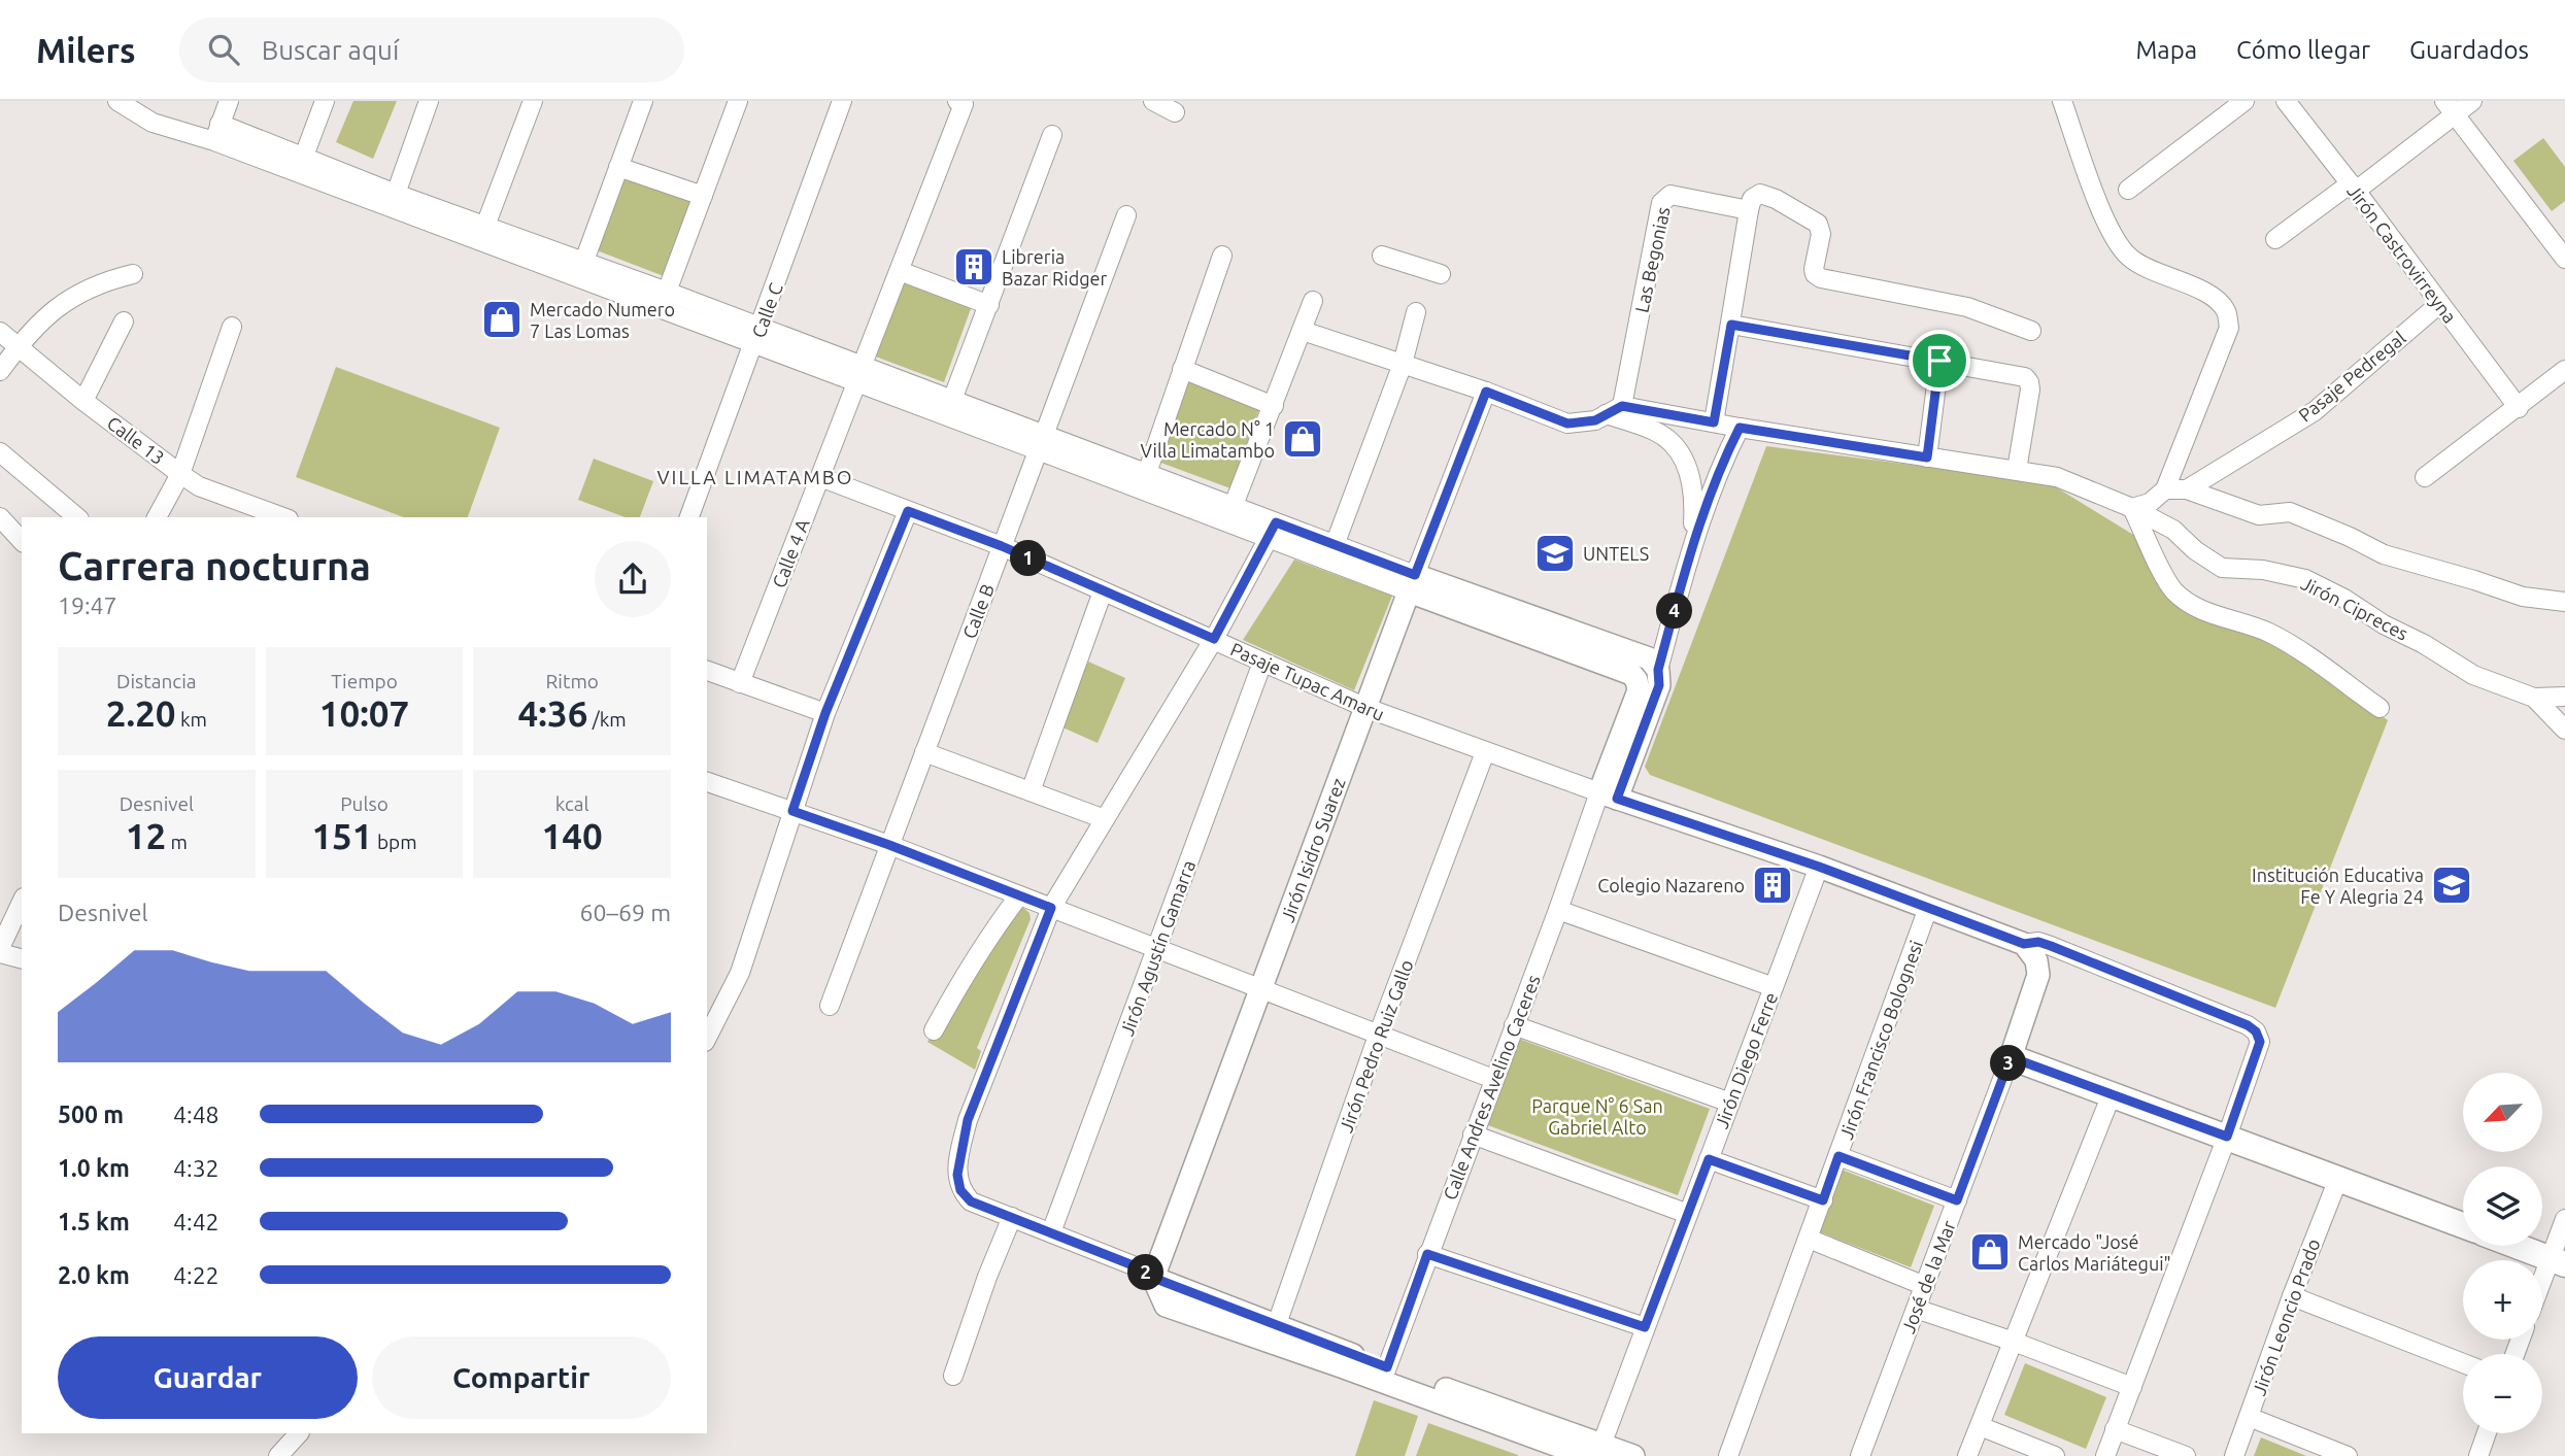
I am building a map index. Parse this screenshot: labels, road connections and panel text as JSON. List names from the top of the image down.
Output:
{
  "streets": {
    "street": [
      "Jirón Castrovirreyna",
      "Las Begonias",
      "Calle C",
      "Pasaje Pedregal",
      "Calle 13",
      "Calle 4 A",
      "Jirón Cipreces",
      "Calle B",
      "Pasaje Tupac Amaru",
      "Jirón Isidro Suarez",
      "Jirón Agustín Gamarra",
      "Jirón Francisco Bolognesi",
      "Jirón Pedro Ruiz Gallo",
      "Jirón Diego Ferre",
      "Calle Andres Avelino Caceres",
      "José de la Mar",
      "Jirón Leoncio Prado"
    ]
  },
  "crossings": [
    ["Jirón Castrovirreyna", "Pasaje Pedregal"],
    ["Las Begonias", "Jirón Cipreces"],
    ["Calle 4 A", "Pasaje Tupac Amaru"],
    ["Calle B", "Pasaje Tupac Amaru"],
    ["Pasaje Tupac Amaru", "Jirón Isidro Suarez"],
    ["Pasaje Tupac Amaru", "Jirón Agustín Gamarra"],
    ["Pasaje Tupac Amaru", "Jirón Pedro Ruiz Gallo"],
    ["Pasaje Tupac Amaru", "Calle Andres Avelino Caceres"]
  ],
  "districts": ["VILLA LIMATAMBO"],
  "parks": ["Parque N° 6 San Gabriel Alto"],
  "places": {
    "building": ["Libreria Bazar Ridger", "Colegio Nazareno"],
    "shop": ["Mercado Numero 7 Las Lomas", "Mercado N° 1 Villa Limatambo", "Mercado \"José Carlos Mariátegui\""],
    "school or university": ["UNTELS", "Institución Educativa Fe Y Alegria 24"]
  },
  "north": "bottom left",
  "page": {
    "header": "Milers",
    "search": "Buscar aquí",
    "nav": ["Mapa", "Cómo llegar", "Guardados"],
    "heading": ["Carrera nocturna", "19:47"],
    "pins": [
      "1",
      "4",
      "3",
      "2"
    ],
    "stats": [
      ["Distancia", "2.20 km"],
      ["Tiempo", "10:07"],
      ["Ritmo", "4:36 /km"],
      ["Desnivel", "12 m"],
      ["Pulso", "151 bpm"],
      ["kcal", "140"]
    ],
    "chart": ["Desnivel", "60–69 m"],
    "map_buttons": ["+", "−"],
    "list": [
      {
        "name": "500 m",
        "note": "4:48"
      },
      {
        "name": "1.0 km",
        "note": "4:32"
      },
      {
        "name": "1.5 km",
        "note": "4:42"
      },
      {
        "name": "2.0 km",
        "note": "4:22"
      }
    ],
    "buttons": ["Guardar", "Compartir"]
  }
}
